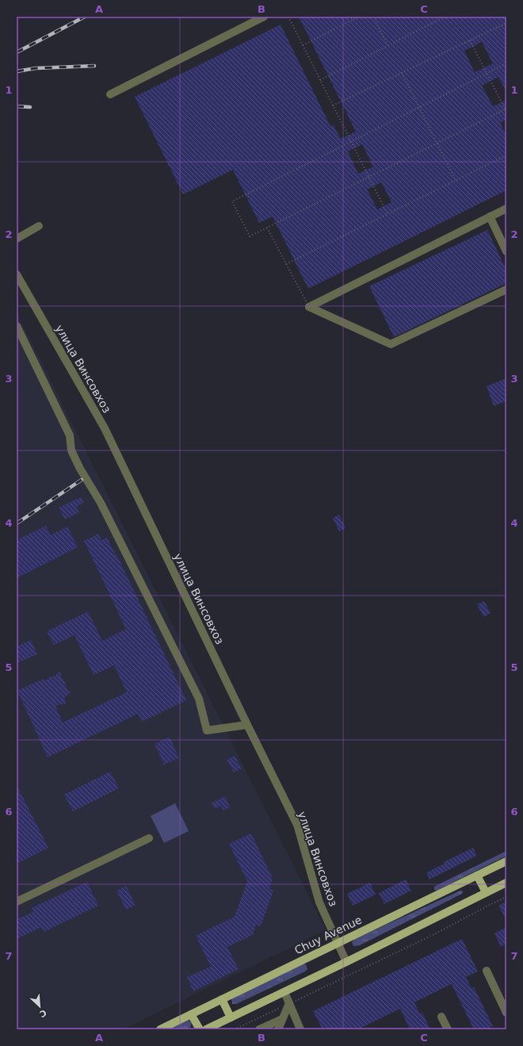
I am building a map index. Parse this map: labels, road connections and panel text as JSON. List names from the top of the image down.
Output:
{
  "streets": {
    "main road": ["Chuy Avenue"],
    "street": ["улица Винсовхоз"]
  },
  "crossings": [
    ["улица Винсовхоз", "Chuy Avenue"]
  ],
  "north": "bottom right",
  "grid": {
    "columns": ["A", "B", "C"],
    "rows": [
      "1",
      "2",
      "3",
      "4",
      "5",
      "6",
      "7"
    ]
  }
}
